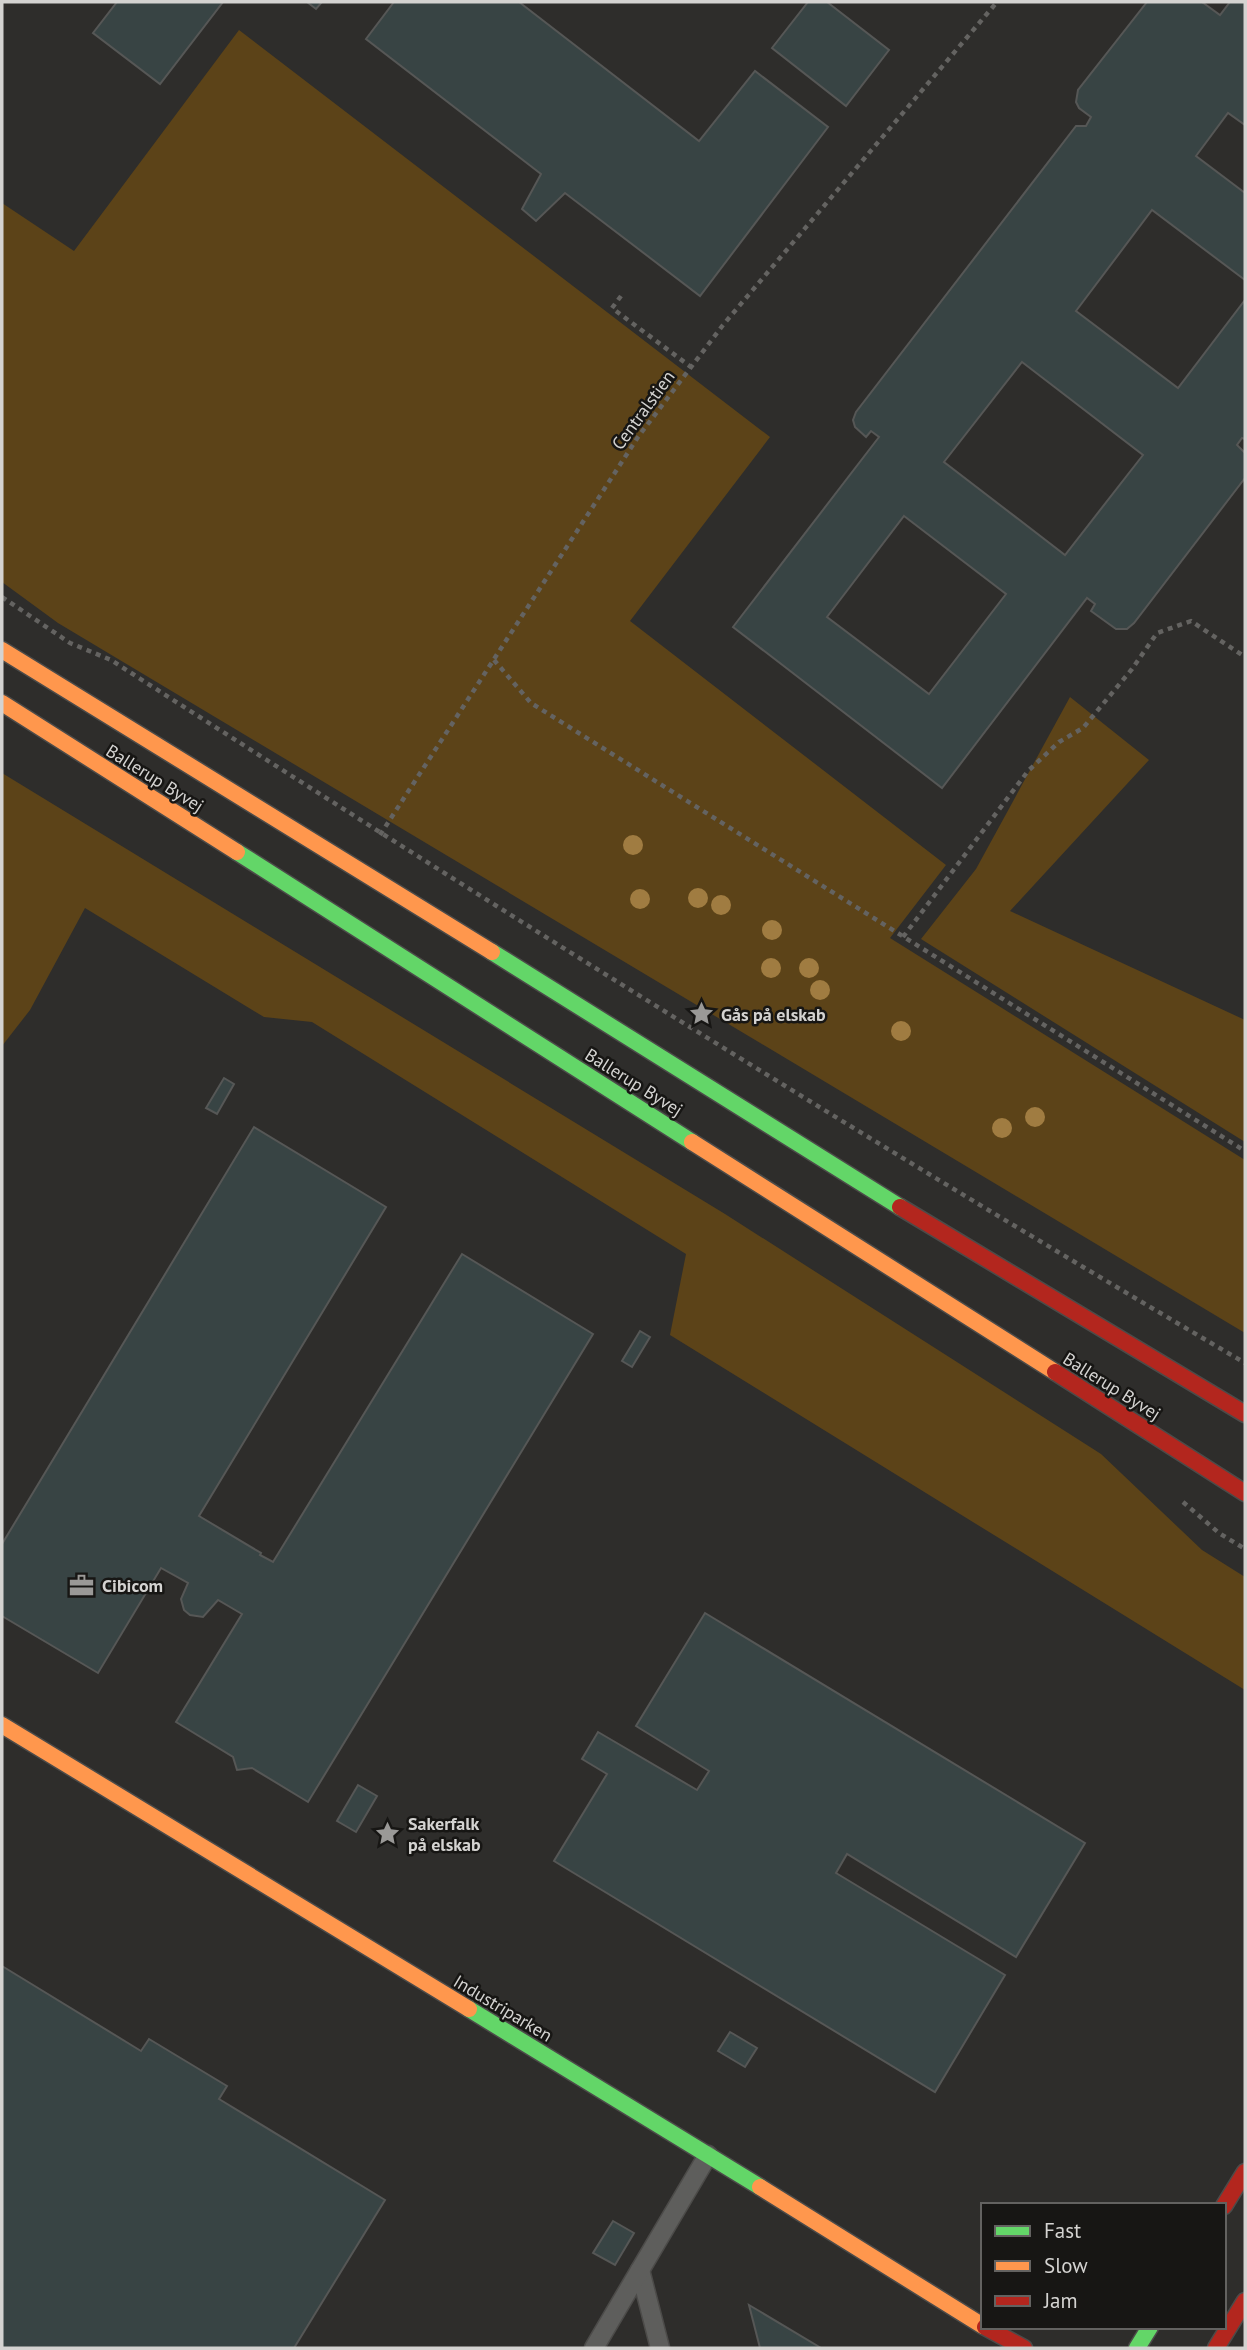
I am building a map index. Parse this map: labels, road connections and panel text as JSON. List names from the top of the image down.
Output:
{
  "streets": {
    "main road": ["Ballerup Byvej", "Industriparken"],
    "path": ["Centralstien"]
  },
  "crossings": [
    ["Centralstien", "Ballerup Byvej"]
  ],
  "places": {
    "place": ["Gås på elskab", "Sakerfalk på elskab"],
    "office": ["Cibicom"]
  },
  "legend": ["Fast", "Slow", "Jam"]
}
